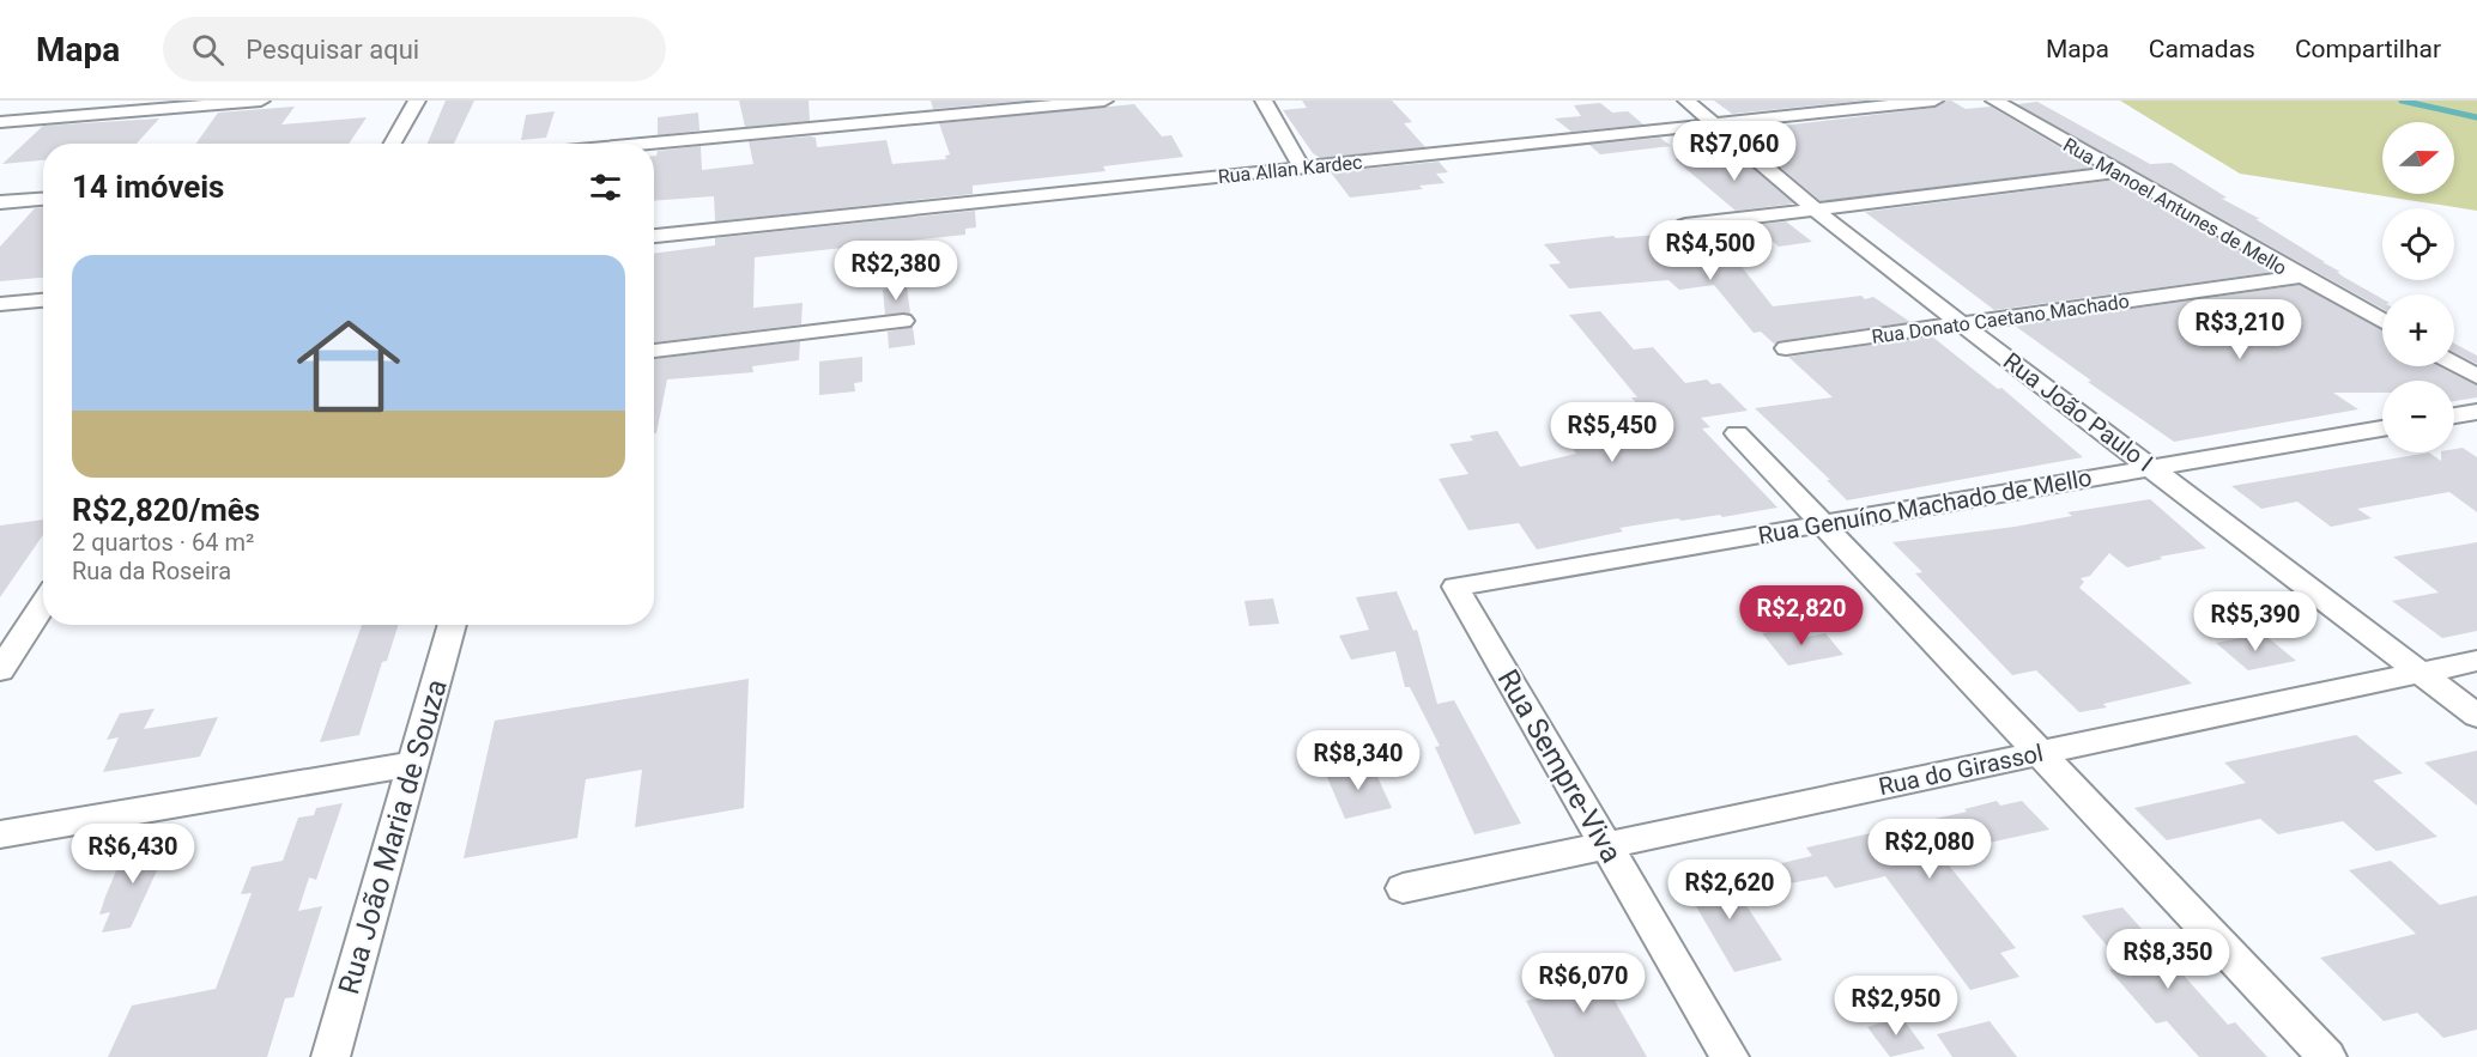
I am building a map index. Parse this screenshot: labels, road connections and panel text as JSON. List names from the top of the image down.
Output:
{
  "streets": {
    "street": [
      "Rua Allan Kardec",
      "Rua Manoel Antunes de Mello",
      "Rua Donato Caetano Machado",
      "Rua João Paulo I",
      "Rua Genuíno Machado de Mello",
      "Rua Sempre-Viva",
      "Rua do Girassol",
      "Rua João Maria de Souza"
    ]
  },
  "crossings": [
    ["Rua Allan Kardec", "Rua João Paulo I"],
    ["Rua Manoel Antunes de Mello", "Rua Donato Caetano Machado"],
    ["Rua Donato Caetano Machado", "Rua João Paulo I"],
    ["Rua João Paulo I", "Rua Genuíno Machado de Mello"],
    ["Rua João Paulo I", "Rua do Girassol"],
    ["Rua Genuíno Machado de Mello", "Rua Sempre-Viva"],
    ["Rua Sempre-Viva", "Rua do Girassol"]
  ],
  "north": "right",
  "page": {
    "header": "Mapa",
    "search": "Pesquisar aqui",
    "nav": ["Mapa", "Camadas", "Compartilhar"],
    "price": [
      "R$7,060",
      "R$4,500",
      "R$2,380",
      "R$3,210",
      "R$5,450",
      "R$2,820",
      "R$5,390",
      "R$8,340",
      "R$2,080",
      "R$6,430",
      "R$2,620",
      "R$8,350",
      "R$6,070",
      "R$2,950"
    ],
    "map_buttons": ["+", "−"],
    "heading": "14 imóveis",
    "list": [
      {
        "name": "R$2,820/mês",
        "note": "2 quartos · 64 m² · Rua da Roseira"
      }
    ]
  }
}
